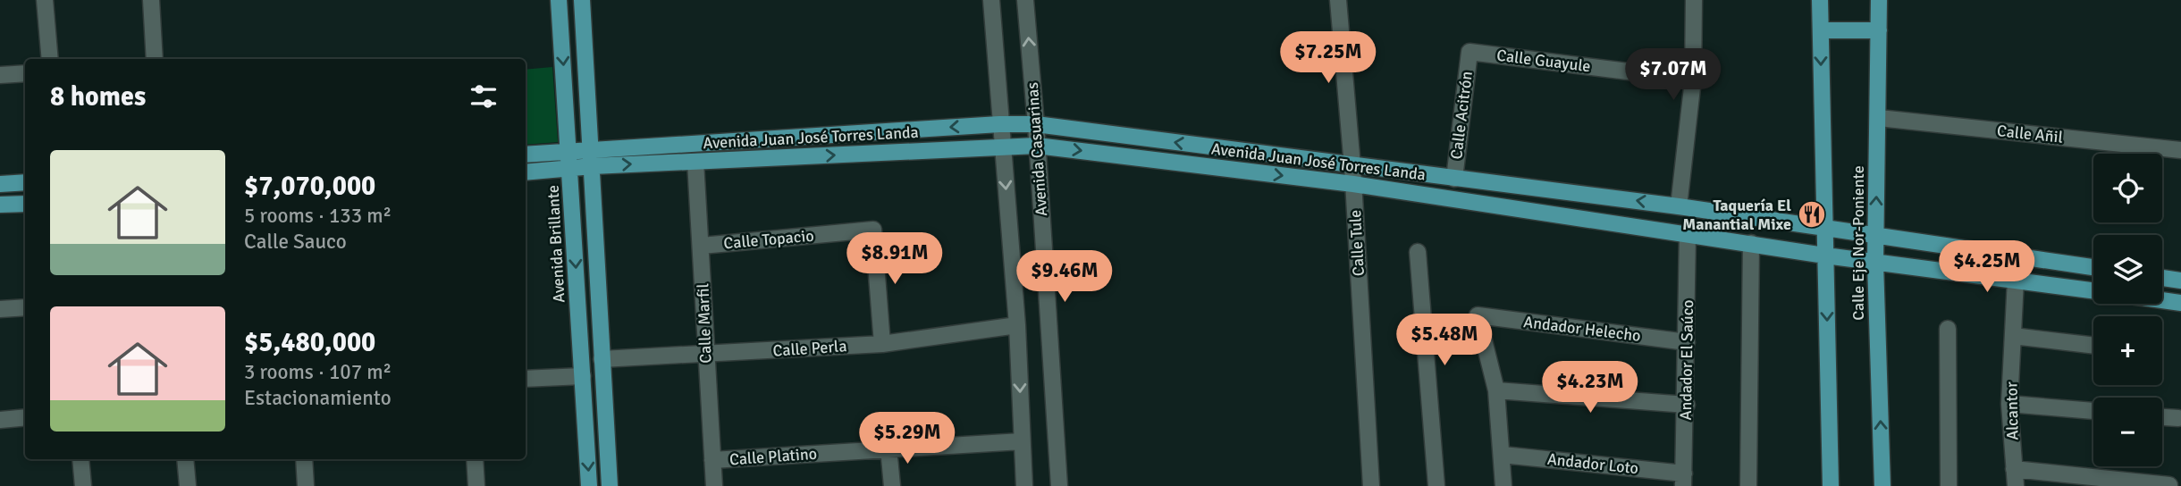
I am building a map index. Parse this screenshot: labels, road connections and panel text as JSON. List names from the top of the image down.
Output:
{
  "streets": {
    "main road": ["Avenida Juan José Torres Landa", "Calle Eje Nor-Poniente", "Avenida Brillante"],
    "street": [
      "Calle Guayule",
      "Calle Acitrón",
      "Calle Añil",
      "Avenida Casuarinas",
      "Calle Topacio",
      "Calle Tule",
      "Calle Marfil",
      "Andador Helecho",
      "Calle Perla",
      "Andador El Saúco",
      "Alcantor",
      "Calle Platino",
      "Andador Loto"
    ]
  },
  "crossings": [
    ["Calle Guayule", "Calle Acitrón"],
    ["Calle Acitrón", "Avenida Juan José Torres Landa"],
    ["Calle Añil", "Calle Eje Nor-Poniente"],
    ["Avenida Juan José Torres Landa", "Avenida Casuarinas"],
    ["Avenida Juan José Torres Landa", "Calle Tule"],
    ["Avenida Juan José Torres Landa", "Calle Eje Nor-Poniente"],
    ["Avenida Juan José Torres Landa", "Avenida Brillante"],
    ["Avenida Juan José Torres Landa", "Calle Marfil"],
    ["Avenida Juan José Torres Landa", "Andador El Saúco"],
    ["Avenida Juan José Torres Landa", "Alcantor"],
    ["Calle Topacio", "Calle Marfil"],
    ["Calle Topacio", "Calle Perla"],
    ["Calle Marfil", "Calle Perla"],
    ["Calle Marfil", "Calle Platino"],
    ["Andador Helecho", "Andador El Saúco"],
    ["Andador El Saúco", "Andador Loto"]
  ],
  "places": {
    "restaurant": ["Taquería El Manantial Mixe"]
  },
  "page": {
    "price": [
      "$7.25M",
      "$7.07M",
      "$8.91M",
      "$4.25M",
      "$9.46M",
      "$5.48M",
      "$4.23M",
      "$5.29M"
    ],
    "heading": "8 homes",
    "list": [
      {
        "name": "$7,070,000",
        "note": "5 rooms · 133 m² · Calle Sauco"
      },
      {
        "name": "$5,480,000",
        "note": "3 rooms · 107 m² · Estacionamiento"
      }
    ],
    "map_buttons": ["+", "−"]
  }
}
